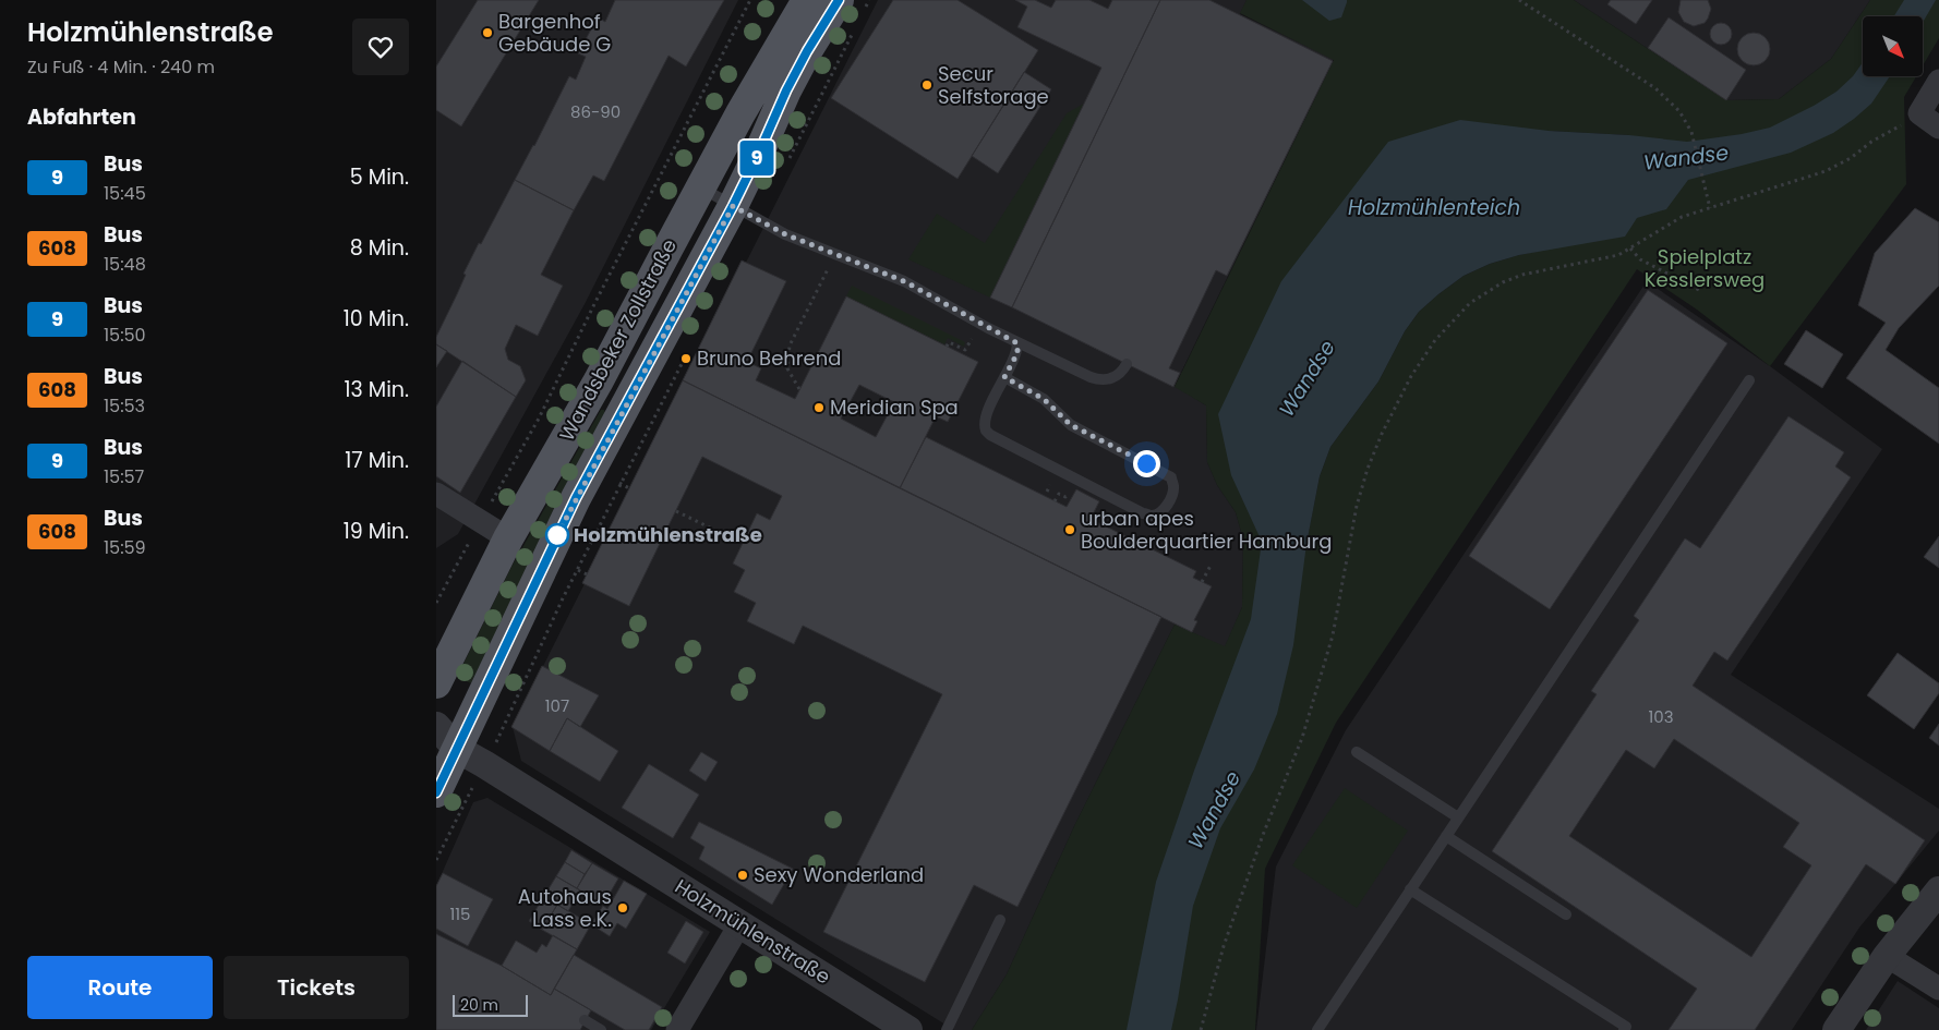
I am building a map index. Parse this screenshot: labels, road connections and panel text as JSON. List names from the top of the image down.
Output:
{
  "streets": {
    "main road": ["Wandsbeker Zollstraße"],
    "street": ["Holzmühlenstraße"]
  },
  "crossings": [
    ["Wandsbeker Zollstraße", "Holzmühlenstraße"]
  ],
  "water": ["Wandse", "Holzmühlenteich"],
  "parks": ["Spielplatz Kesslersweg"],
  "places": [
    "Bargenhof Gebäude G",
    "Secur Selfstorage",
    "Bruno Behrend",
    "Meridian Spa",
    "urban apes Boulderquartier Hamburg",
    "Holzmühlenstraße",
    "Sexy Wonderland",
    "Autohaus Lass e.K."
  ],
  "lines": ["bus line 9"],
  "house_numbers": [
    "86-90",
    "107",
    "103",
    "115"
  ],
  "scale_bar": "20 m",
  "north": "bottom right",
  "page": {
    "heading": [
      ["Holzmühlenstraße", "Zu Fuß · 4 Min. · 240 m"],
      "Abfahrten"
    ],
    "on_map": "9",
    "list": [
      {
        "mark": "9",
        "name": "Bus",
        "note": "15:45",
        "value": "5 Min."
      },
      {
        "mark": "608",
        "name": "Bus",
        "note": "15:48",
        "value": "8 Min."
      },
      {
        "mark": "9",
        "name": "Bus",
        "note": "15:50",
        "value": "10 Min."
      },
      {
        "mark": "608",
        "name": "Bus",
        "note": "15:53",
        "value": "13 Min."
      },
      {
        "mark": "9",
        "name": "Bus",
        "note": "15:57",
        "value": "17 Min."
      },
      {
        "mark": "608",
        "name": "Bus",
        "note": "15:59",
        "value": "19 Min."
      }
    ],
    "buttons": ["Route", "Tickets"],
    "scale": "20 m"
  }
}
